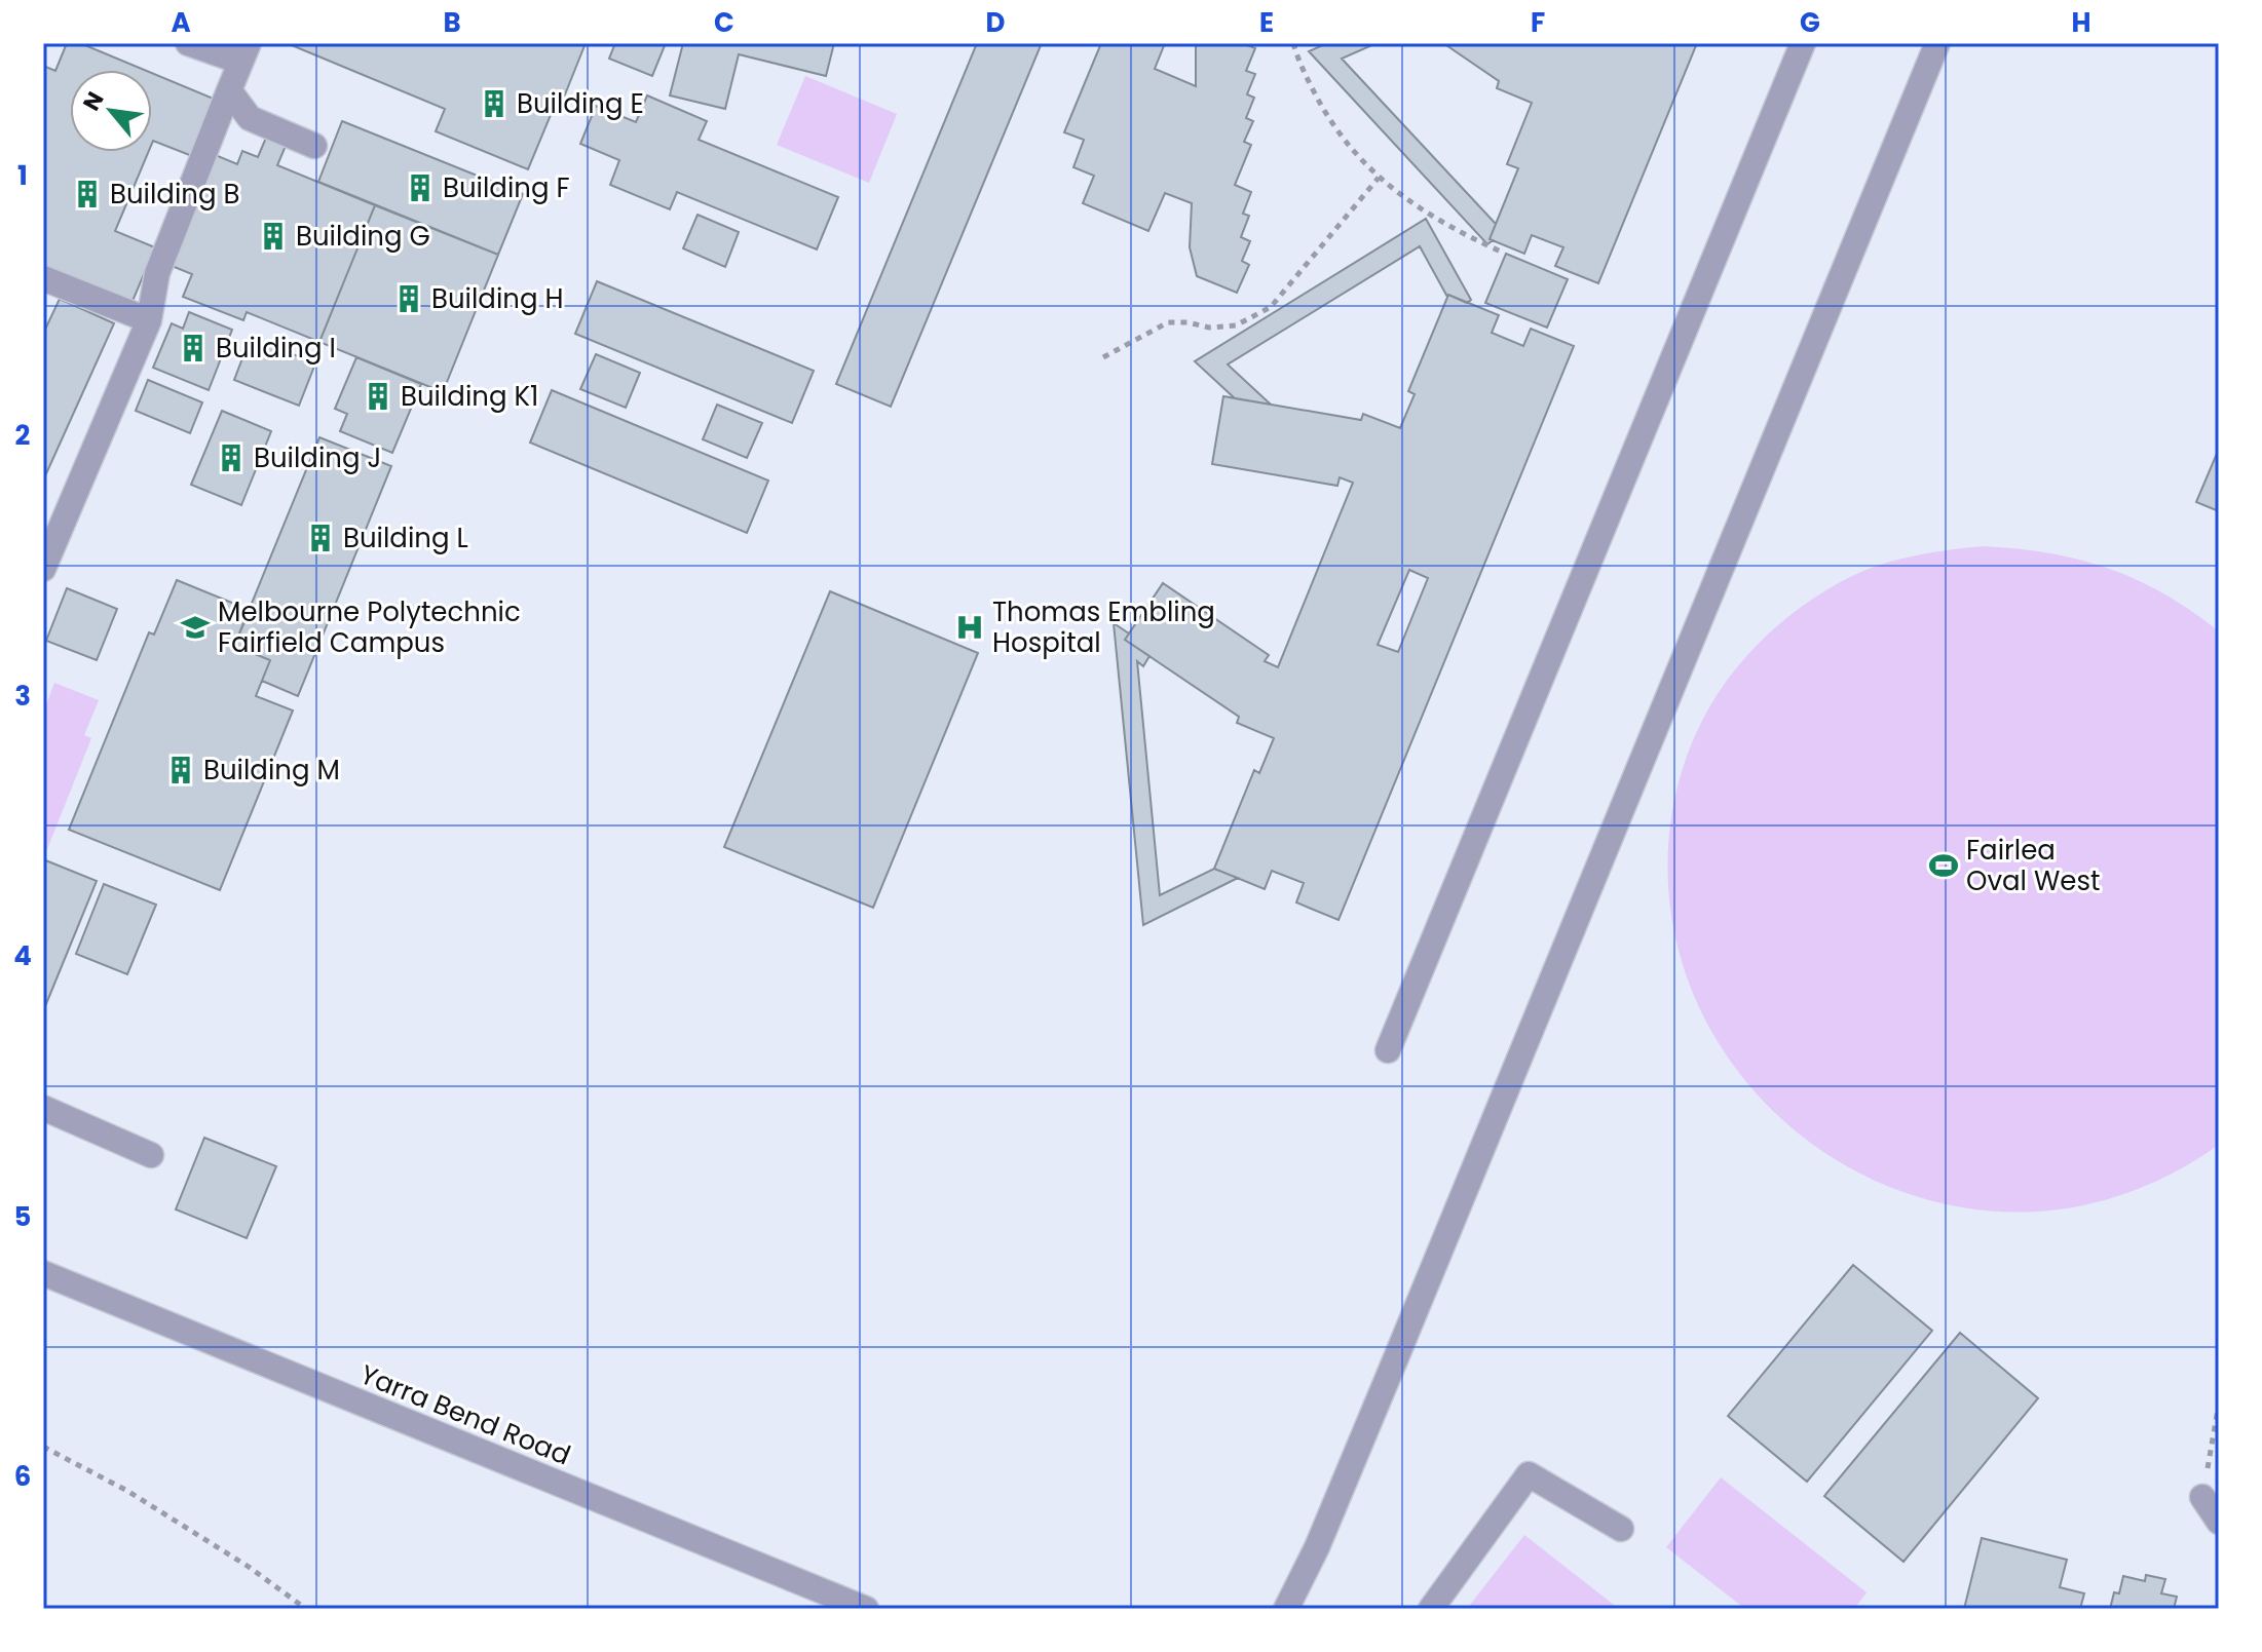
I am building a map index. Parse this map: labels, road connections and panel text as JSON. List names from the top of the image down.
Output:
{
  "streets": {
    "street": ["Yarra Bend Road"]
  },
  "places": {
    "building": [
      "Building E",
      "Building F",
      "Building B",
      "Building G",
      "Building H",
      "Building I",
      "Building K1",
      "Building J",
      "Building L",
      "Building M"
    ],
    "school or university": ["Melbourne Polytechnic Fairfield Campus"],
    "hospital": ["Thomas Embling Hospital"],
    "sports": ["Fairlea Oval West"]
  },
  "north": "top left",
  "grid": {
    "columns": [
      "A",
      "B",
      "C",
      "D",
      "E",
      "F",
      "G",
      "H"
    ],
    "rows": [
      "1",
      "2",
      "3",
      "4",
      "5",
      "6"
    ]
  }
}
